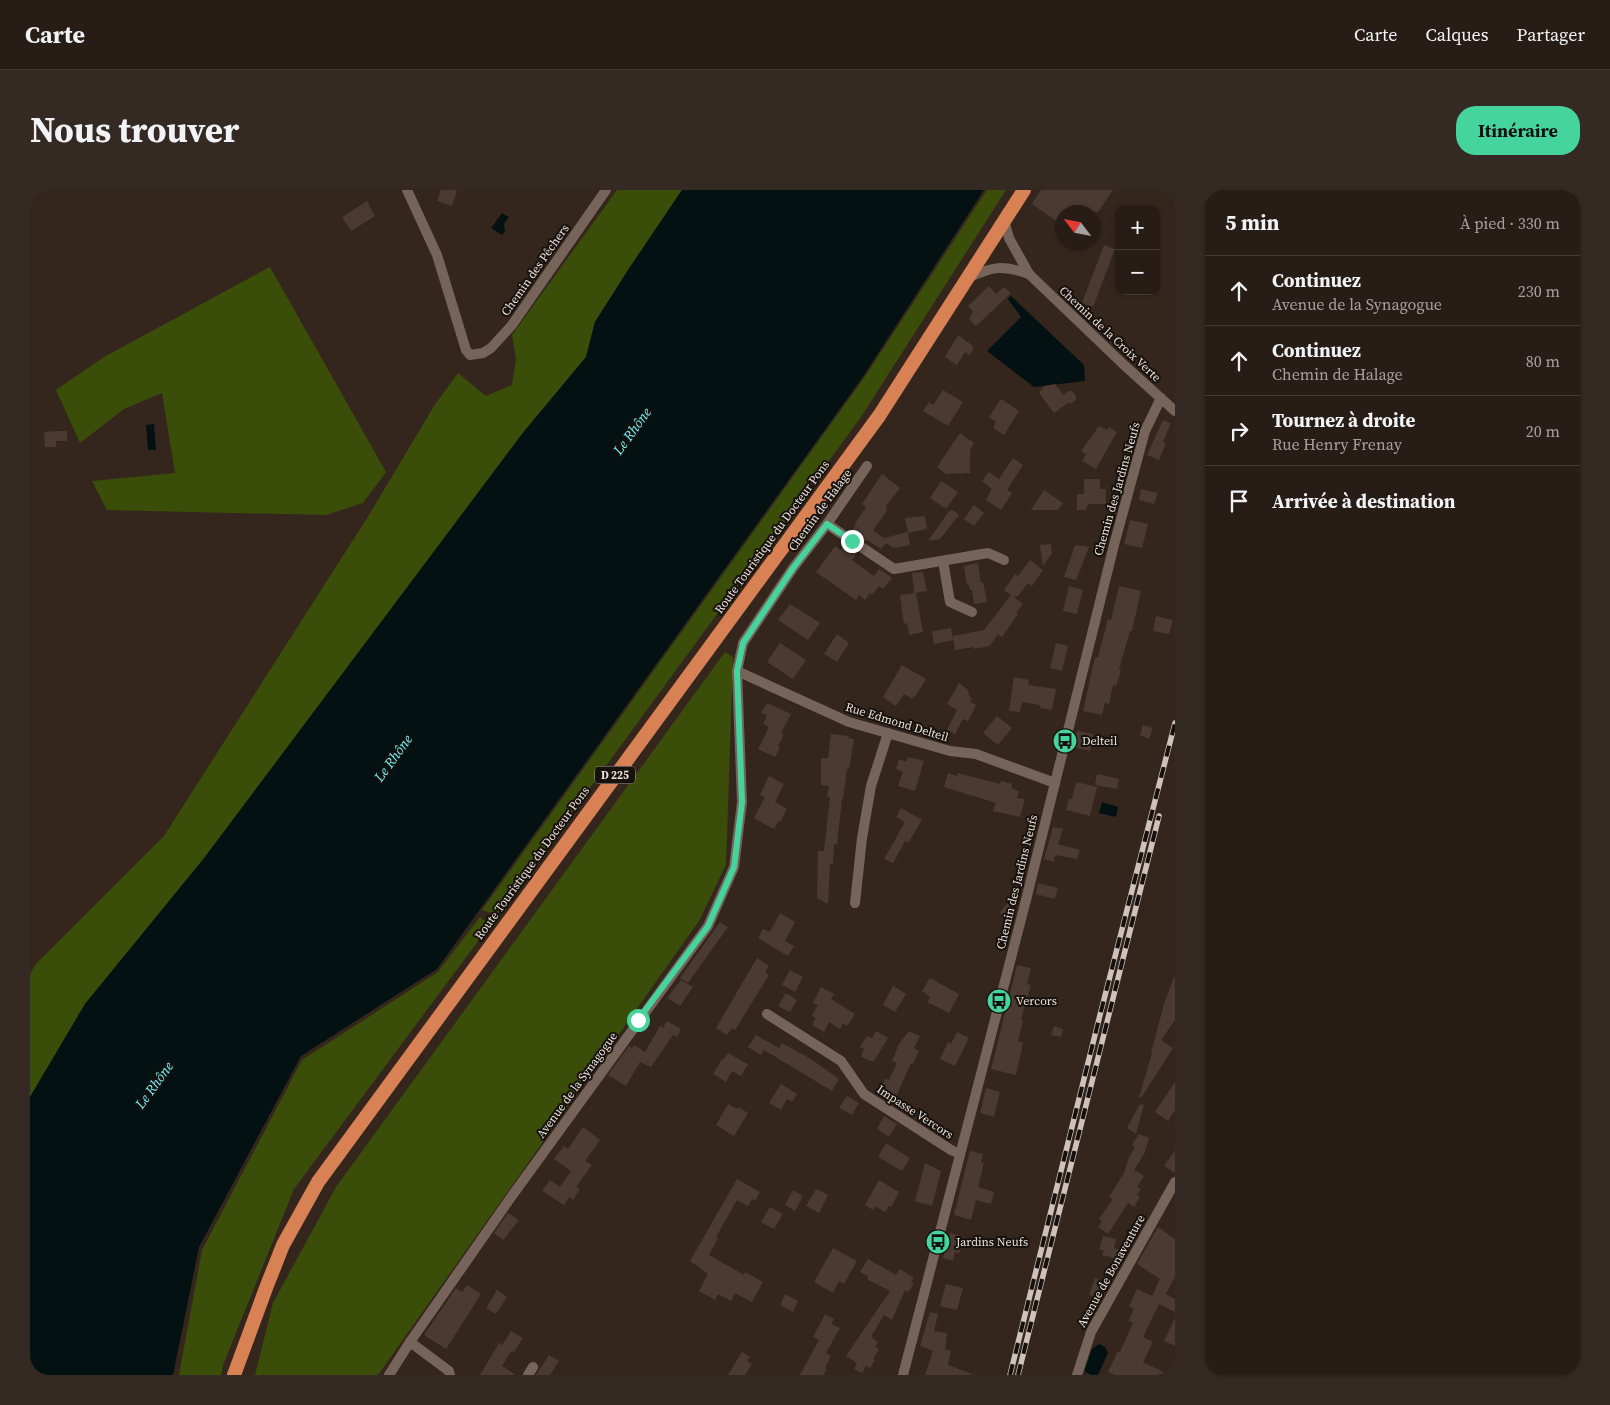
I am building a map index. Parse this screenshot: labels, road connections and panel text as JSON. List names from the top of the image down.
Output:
{
  "streets": {
    "highway": ["Route Touristique du Docteur Pons", "D 225"],
    "street": [
      "Chemin des Pêchers",
      "Chemin de la Croix Verte",
      "Chemin des Jardins Neufs",
      "Chemin de Halage",
      "Rue Edmond Delteil",
      "Avenue de la Synagogue",
      "Impasse Vercors",
      "Avenue de Bonaventure"
    ]
  },
  "crossings": [
    ["Chemin de la Croix Verte", "Chemin des Jardins Neufs"],
    ["Chemin des Jardins Neufs", "Rue Edmond Delteil"],
    ["Chemin des Jardins Neufs", "Impasse Vercors"],
    ["Chemin de Halage", "Avenue de la Synagogue"],
    ["Rue Edmond Delteil", "Avenue de la Synagogue"]
  ],
  "water": ["Le Rhône"],
  "places": {
    "bus stop": ["Delteil", "Vercors", "Jardins Neufs"]
  },
  "north": "top left",
  "page": {
    "header": "Carte",
    "nav": ["Carte", "Calques", "Partager"],
    "title": "Nous trouver",
    "buttons": "Itinéraire",
    "heading": ["5 min", "À pied · 330 m"],
    "map_buttons": ["+", "−"],
    "list": [
      ["Continuez", "Avenue de la Synagogue", "230 m"],
      ["Continuez", "Chemin de Halage", "80 m"],
      ["Tournez à droite", "Rue Henry Frenay", "20 m"],
      "Arrivée à destination"
    ]
  }
}
